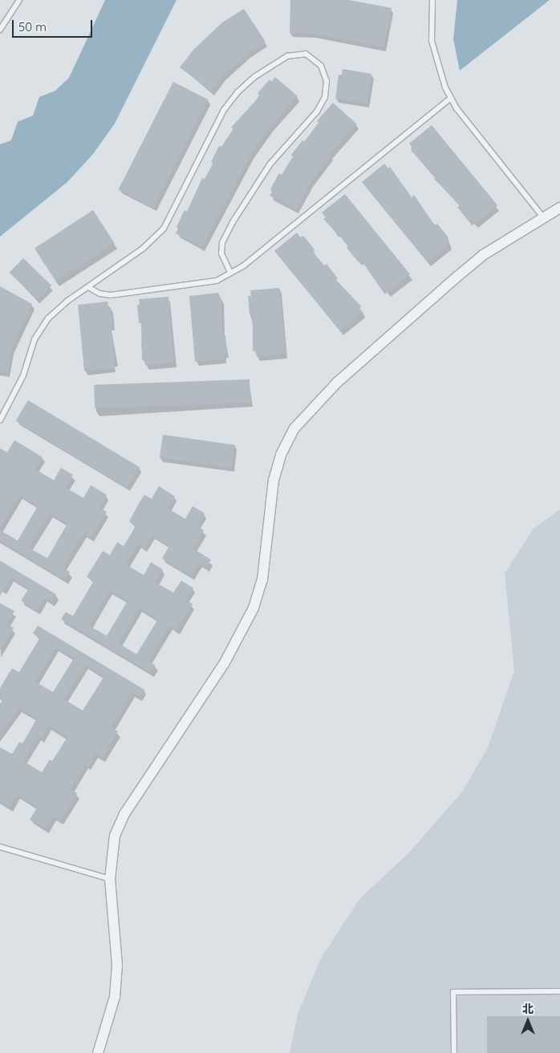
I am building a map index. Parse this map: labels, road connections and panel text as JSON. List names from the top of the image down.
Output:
{
  "scale_bar": "50 m",
  "north": "top"
}
